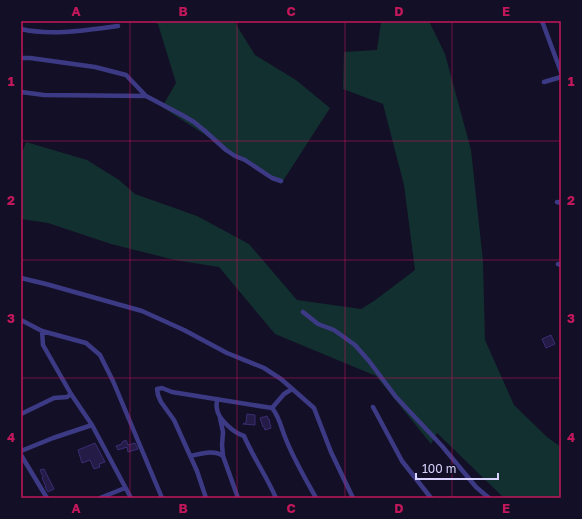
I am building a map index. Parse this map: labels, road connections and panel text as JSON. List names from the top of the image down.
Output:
{
  "scale_bar": "100 m",
  "grid": {
    "columns": [
      "A",
      "B",
      "C",
      "D",
      "E"
    ],
    "rows": [
      "1",
      "2",
      "3",
      "4"
    ]
  }
}
